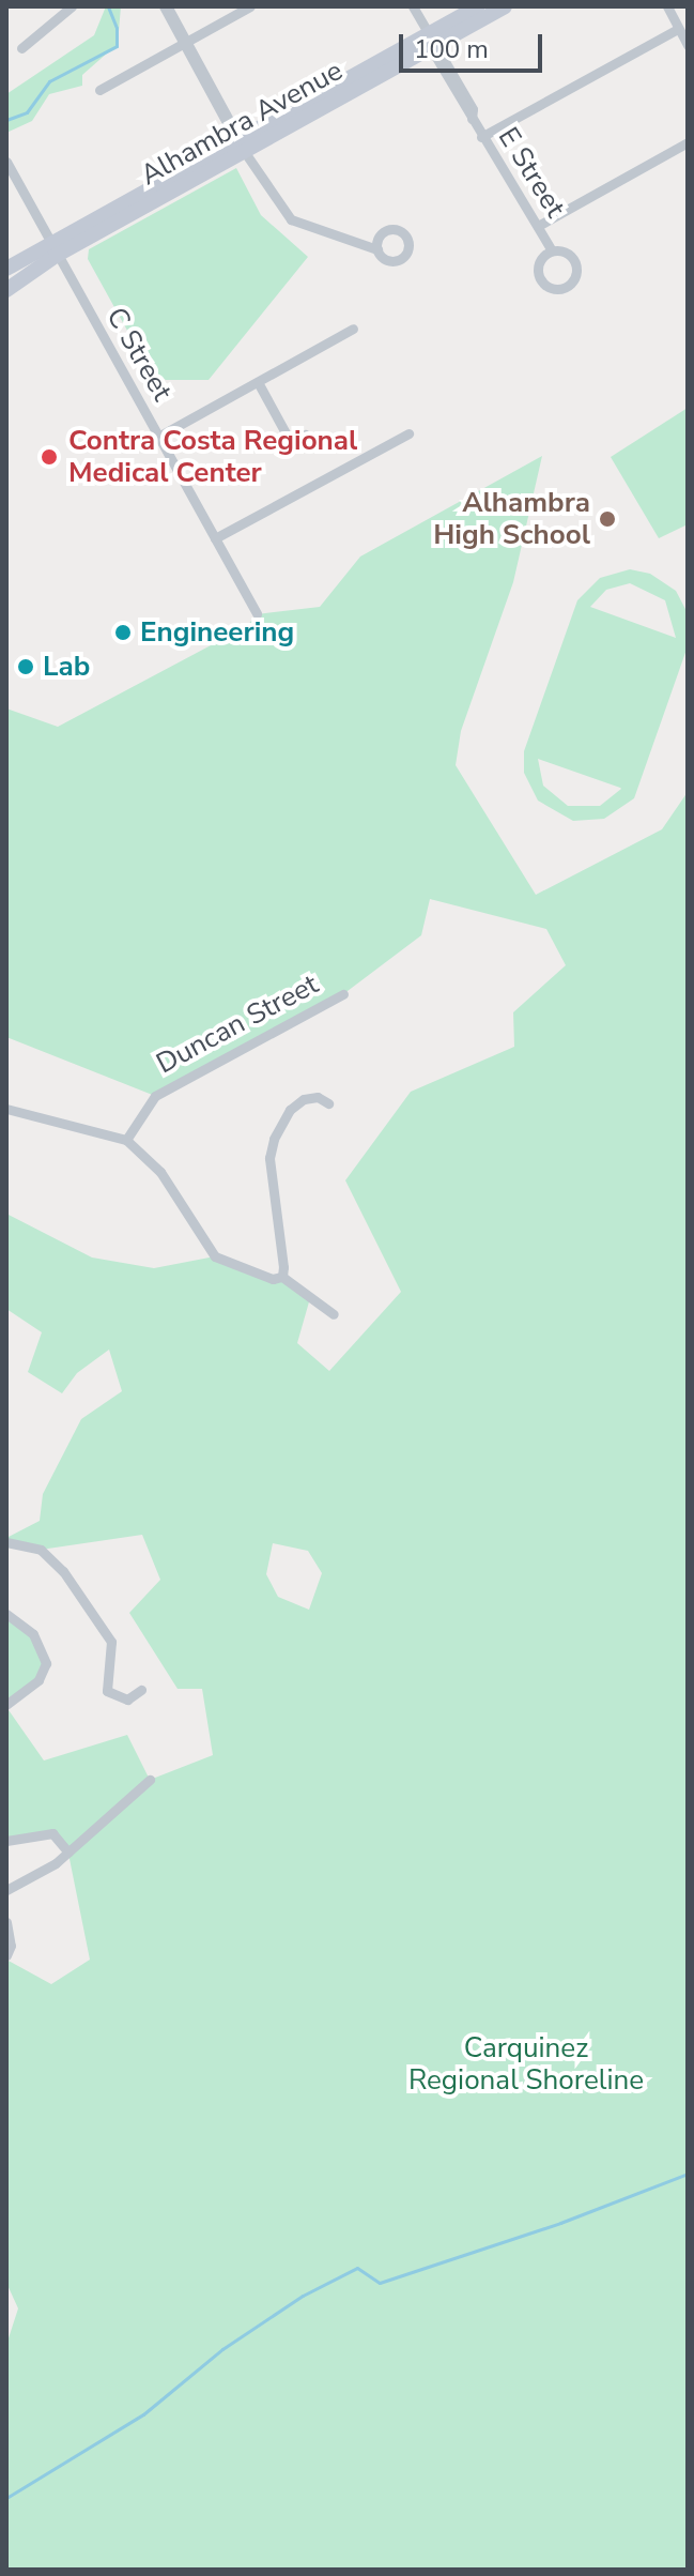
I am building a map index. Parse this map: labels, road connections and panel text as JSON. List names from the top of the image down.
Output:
{
  "streets": {
    "main road": ["Alhambra Avenue"],
    "street": ["E Street", "C Street", "Duncan Street"]
  },
  "crossings": [
    ["Alhambra Avenue", "E Street"],
    ["Alhambra Avenue", "C Street"]
  ],
  "parks": ["Carquinez Regional Shoreline"],
  "places": [
    "Contra Costa Regional Medical Center",
    "Alhambra High School",
    "Engineering",
    "Lab"
  ],
  "scale_bar": "100 m"
}
